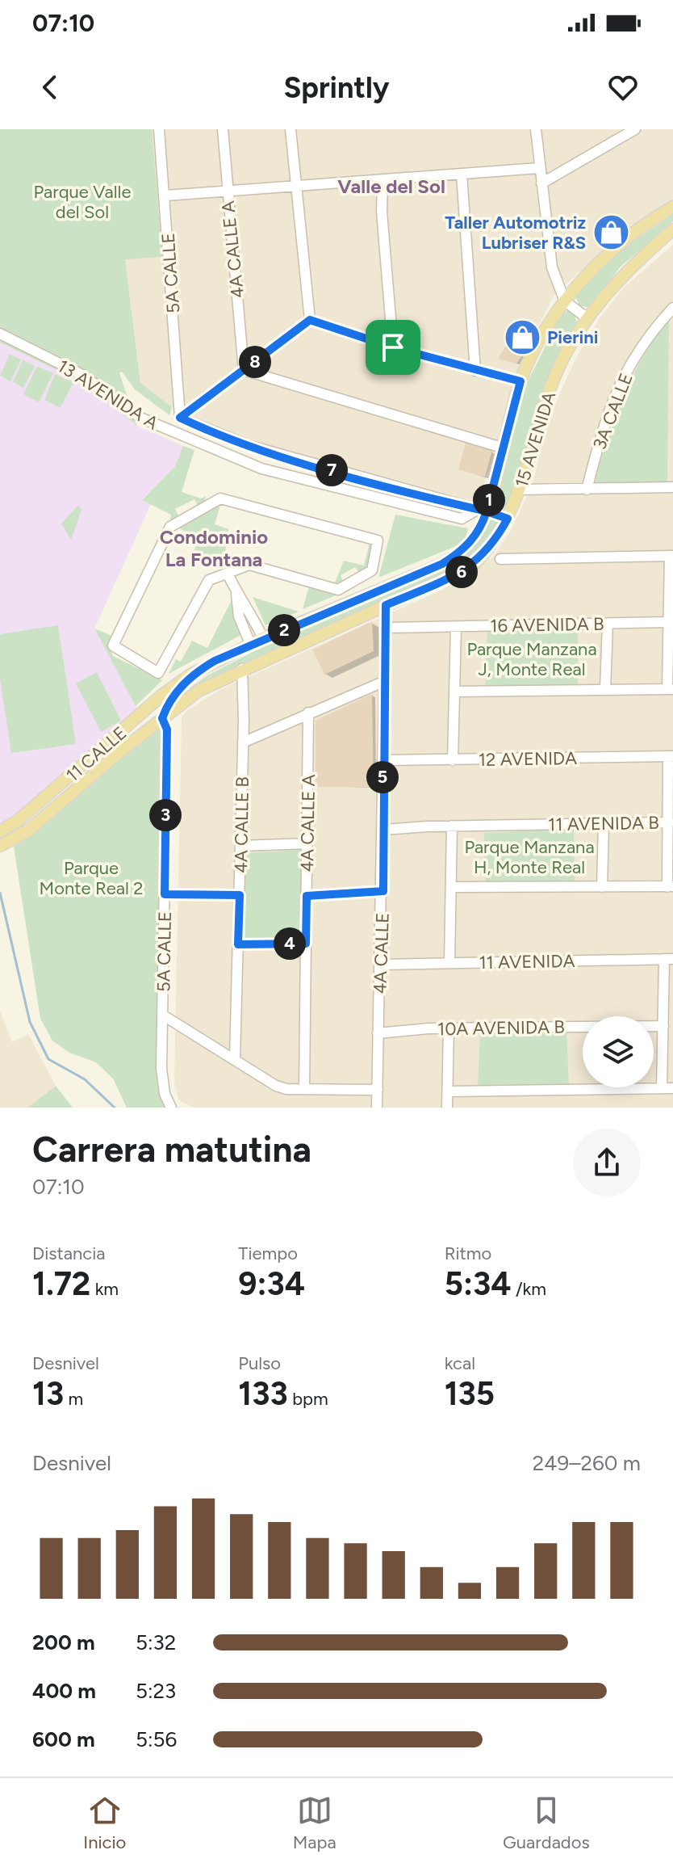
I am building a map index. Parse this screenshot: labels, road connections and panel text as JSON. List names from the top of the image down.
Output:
{
  "streets": {
    "main road": ["15 AVENIDA", "11 CALLE"],
    "street": [
      "4A CALLE A",
      "5A CALLE",
      "13 AVENIDA A",
      "3A CALLE",
      "16 AVENIDA B",
      "12 AVENIDA",
      "11 AVENIDA B",
      "4A CALLE B",
      "4A CALLE",
      "11 AVENIDA",
      "10A AVENIDA B"
    ]
  },
  "crossings": [
    ["5A CALLE", "15 AVENIDA"],
    ["5A CALLE", "11 CALLE"],
    ["13 AVENIDA A", "15 AVENIDA"],
    ["15 AVENIDA", "11 CALLE"],
    ["15 AVENIDA", "4A CALLE B"],
    ["15 AVENIDA", "4A CALLE"],
    ["16 AVENIDA B", "4A CALLE"],
    ["12 AVENIDA", "4A CALLE"],
    ["11 AVENIDA B", "4A CALLE"],
    ["4A CALLE", "11 AVENIDA"],
    ["4A CALLE", "10A AVENIDA B"]
  ],
  "districts": ["Valle del Sol", "Condominio La Fontana"],
  "parks": [
    "Parque Valle del Sol",
    "Parque Manzana J, Monte Real",
    "Parque Manzana H, Monte Real",
    "Parque Monte Real 2"
  ],
  "places": {
    "shop": ["Taller Automotriz Lubriser R&S", "Pierini"]
  },
  "page": {
    "status": "07:10",
    "header": "Sprintly",
    "pins": [
      "8",
      "7",
      "1",
      "6",
      "2",
      "5",
      "3",
      "4"
    ],
    "heading": ["Carrera matutina", "07:10"],
    "stats": [
      ["Distancia", "1.72 km"],
      ["Tiempo", "9:34"],
      ["Ritmo", "5:34 /km"],
      ["Desnivel", "13 m"],
      ["Pulso", "133 bpm"],
      ["kcal", "135"]
    ],
    "chart": ["Desnivel", "249–260 m"],
    "list": [
      {
        "name": "200 m",
        "note": "5:32"
      },
      {
        "name": "400 m",
        "note": "5:23"
      },
      {
        "name": "600 m",
        "note": "5:56"
      }
    ],
    "tabs": ["Inicio", "Mapa", "Guardados"]
  }
}
